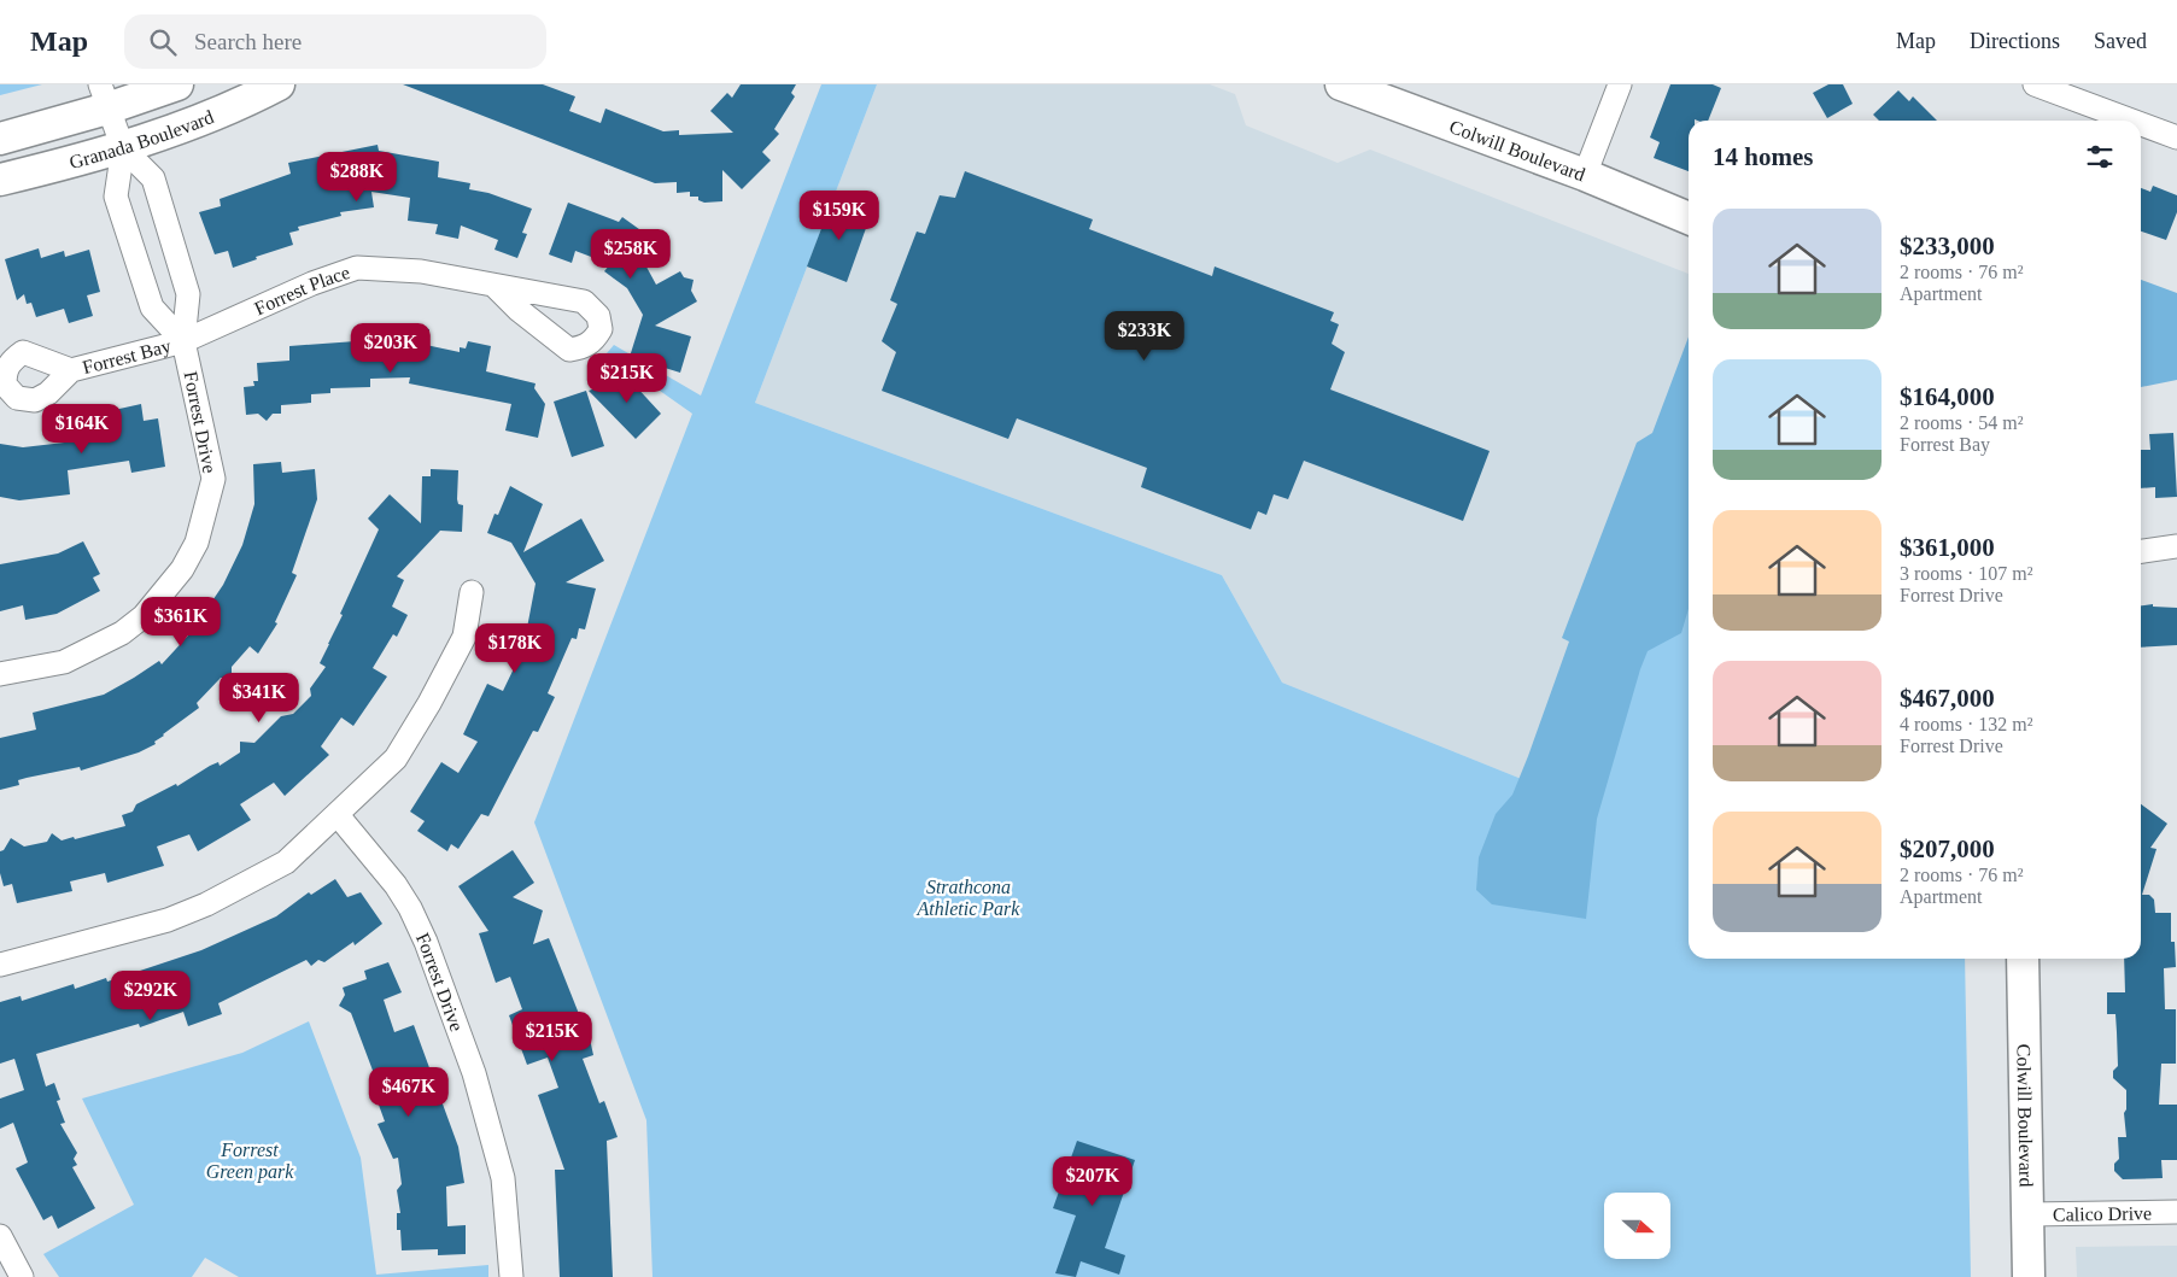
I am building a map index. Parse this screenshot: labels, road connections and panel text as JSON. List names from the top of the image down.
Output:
{
  "streets": {
    "street": [
      "Granada Boulevard",
      "Colwill Boulevard",
      "Forrest Place",
      "Forrest Bay",
      "Forrest Drive",
      "Calico Drive"
    ]
  },
  "crossings": [
    ["Granada Boulevard", "Forrest Drive"],
    ["Colwill Boulevard", "Calico Drive"],
    ["Forrest Place", "Forrest Bay"],
    ["Forrest Place", "Forrest Drive"],
    ["Forrest Bay", "Forrest Drive"]
  ],
  "parks": ["Strathcona Athletic Park", "Forrest Green park"],
  "north": "right",
  "page": {
    "header": "Map",
    "search": "Search here",
    "nav": ["Map", "Directions", "Saved"],
    "heading": "14 homes",
    "price": [
      "$288K",
      "$159K",
      "$258K",
      "$233K",
      "$203K",
      "$215K",
      "$164K",
      "$361K",
      "$178K",
      "$341K",
      "$292K",
      "$215K",
      "$467K",
      "$207K"
    ],
    "list": [
      {
        "name": "$233,000",
        "note": "2 rooms · 76 m² · Apartment"
      },
      {
        "name": "$164,000",
        "note": "2 rooms · 54 m² · Forrest Bay"
      },
      {
        "name": "$361,000",
        "note": "3 rooms · 107 m² · Forrest Drive"
      },
      {
        "name": "$467,000",
        "note": "4 rooms · 132 m² · Forrest Drive"
      },
      {
        "name": "$207,000",
        "note": "2 rooms · 76 m² · Apartment"
      }
    ]
  }
}
